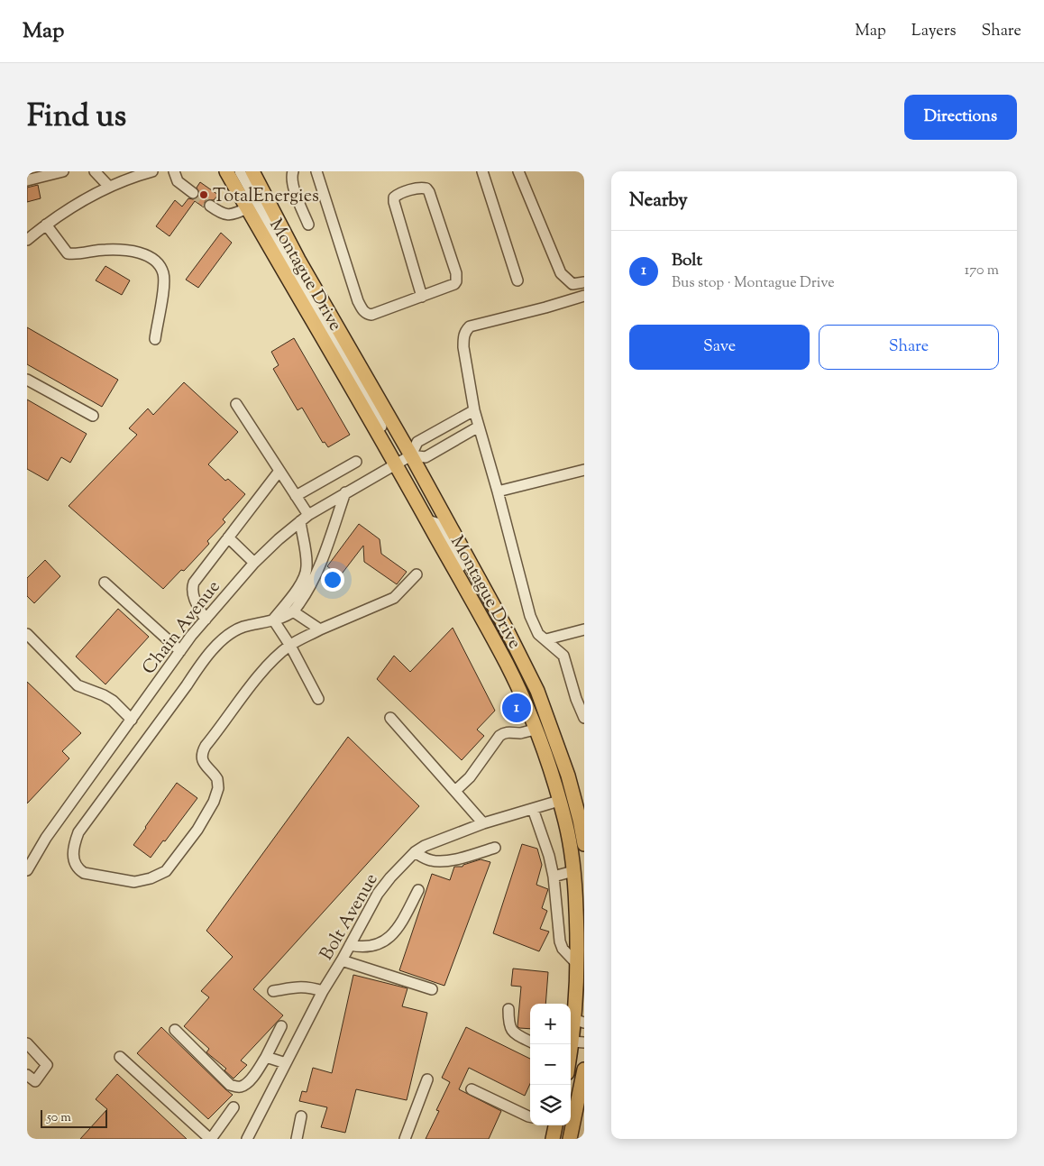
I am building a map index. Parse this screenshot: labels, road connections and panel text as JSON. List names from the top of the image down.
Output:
{
  "streets": {
    "main road": ["Montague Drive"],
    "street": ["Chain Avenue", "Bolt Avenue"]
  },
  "crossings": [
    ["Montague Drive", "Chain Avenue"],
    ["Montague Drive", "Bolt Avenue"]
  ],
  "places": ["TotalEnergies"],
  "scale_bar": "50 m",
  "page": {
    "header": "Map",
    "nav": ["Map", "Layers", "Share"],
    "title": "Find us",
    "buttons": [
      "Directions",
      ["Save", "Share"]
    ],
    "heading": "Nearby",
    "list": [
      {
        "mark": "1",
        "name": "Bolt",
        "note": "Bus stop · Montague Drive",
        "value": "170 m"
      }
    ],
    "pins": "1",
    "map_buttons": ["+", "−"],
    "scale": "50 m"
  }
}
